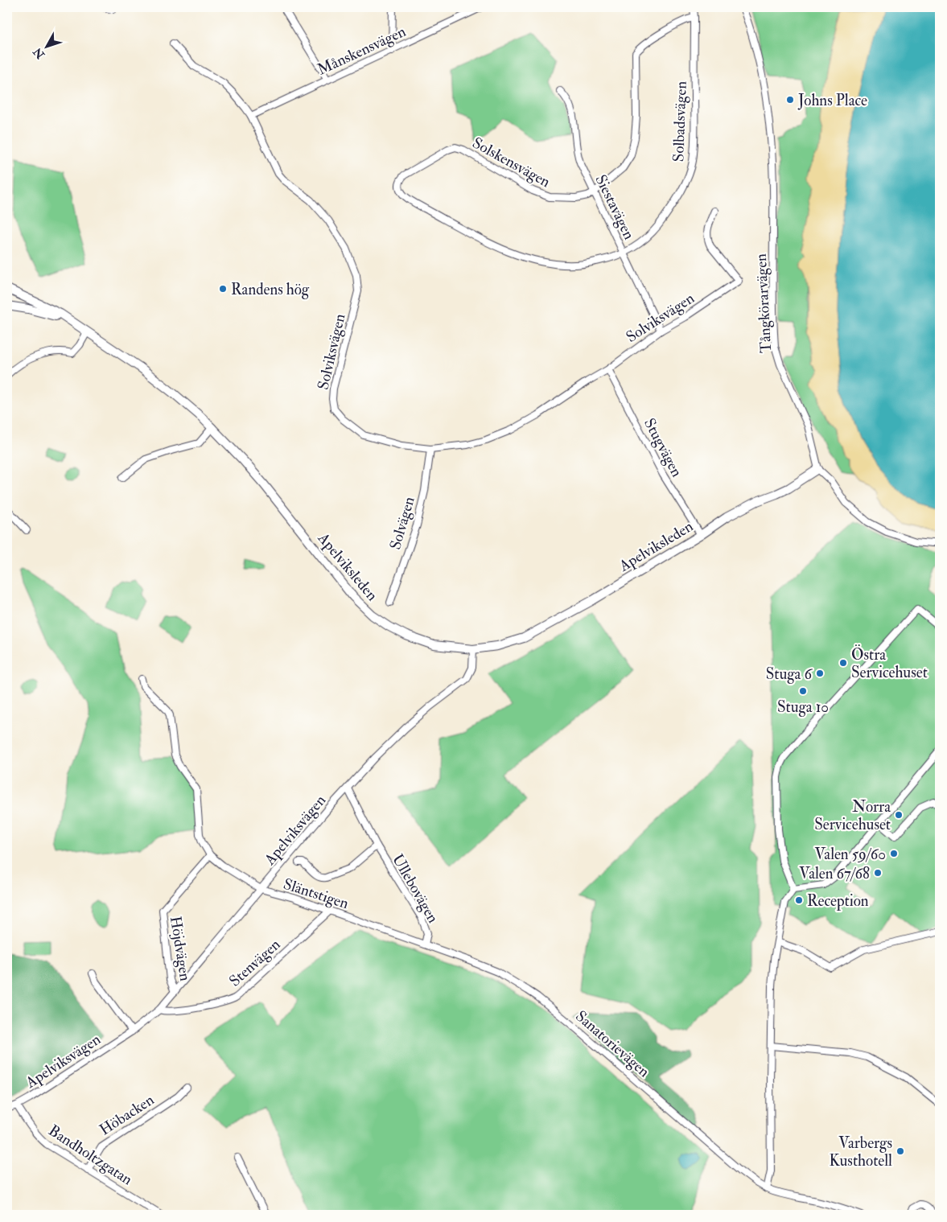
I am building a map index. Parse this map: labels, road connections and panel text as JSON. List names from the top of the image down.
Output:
{
  "streets": {
    "street": [
      "Månskensvägen",
      "Solbadsvägen",
      "Solskensvägen",
      "Siestavägen",
      "Tångkörarvägen",
      "Solviksvägen",
      "Stugvägen",
      "Solvägen",
      "Apelviksleden",
      "Apelviksvägen",
      "Ullebovägen",
      "Släntstigen",
      "Höjdvägen",
      "Stenvägen",
      "Sanatorievägen",
      "Höbacken",
      "Bandholtzgatan"
    ]
  },
  "crossings": [
    ["Månskensvägen", "Solviksvägen"],
    ["Solbadsvägen", "Solskensvägen"],
    ["Solbadsvägen", "Siestavägen"],
    ["Solskensvägen", "Siestavägen"],
    ["Siestavägen", "Solviksvägen"],
    ["Tångkörarvägen", "Apelviksleden"],
    ["Solviksvägen", "Stugvägen"],
    ["Solviksvägen", "Solvägen"],
    ["Stugvägen", "Apelviksleden"],
    ["Apelviksleden", "Apelviksvägen"],
    ["Apelviksvägen", "Ullebovägen"],
    ["Apelviksvägen", "Släntstigen"],
    ["Apelviksvägen", "Höjdvägen"],
    ["Apelviksvägen", "Stenvägen"],
    ["Apelviksvägen", "Bandholtzgatan"],
    ["Ullebovägen", "Släntstigen"],
    ["Ullebovägen", "Sanatorievägen"],
    ["Släntstigen", "Höjdvägen"],
    ["Släntstigen", "Stenvägen"],
    ["Släntstigen", "Sanatorievägen"],
    ["Höbacken", "Bandholtzgatan"]
  ],
  "places": [
    "Johns Place",
    "Randens hög",
    "Östra Servicehuset",
    "Stuga 6",
    "Stuga 10",
    "Norra Servicehuset",
    "Valen 59/60",
    "Valen 67/68",
    "Reception",
    "Varbergs Kusthotell"
  ],
  "north": "bottom left"
}
